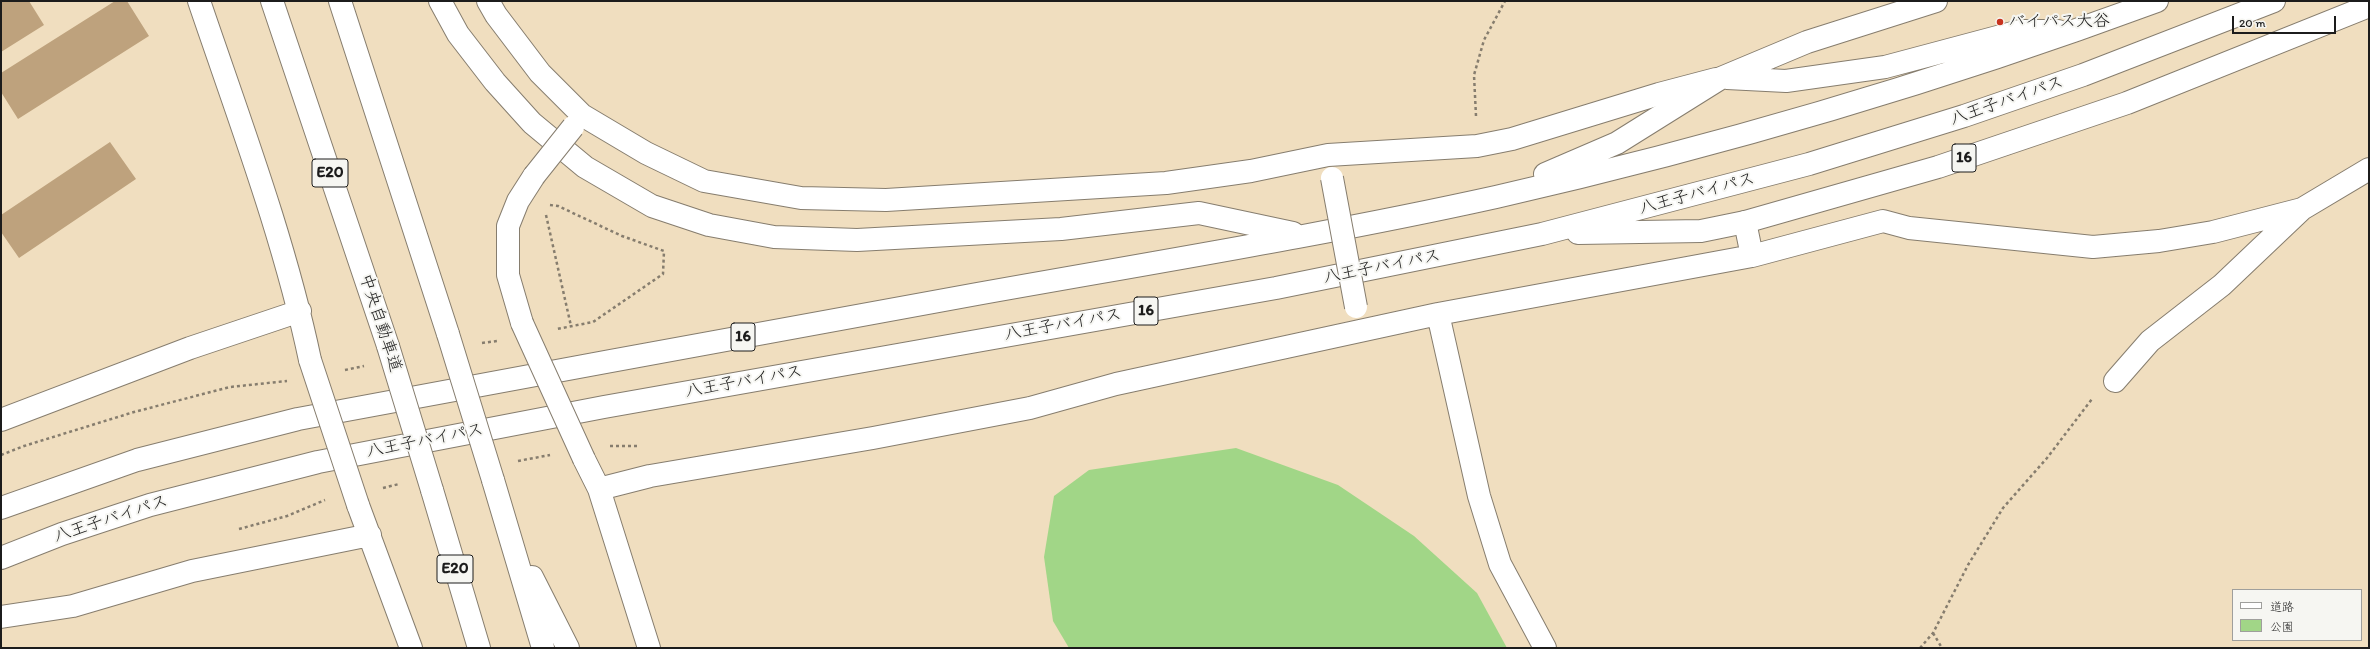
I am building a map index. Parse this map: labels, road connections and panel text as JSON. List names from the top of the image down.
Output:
{
  "streets": {
    "main road": [
      "八王子バイパス",
      "16",
      "E20",
      "中央自動車道"
    ]
  },
  "crossings": [
    ["八王子バイパス", "16"]
  ],
  "places": ["バイパス大谷"],
  "legend": ["道路", "公園"],
  "scale_bar": "20 m"
}
